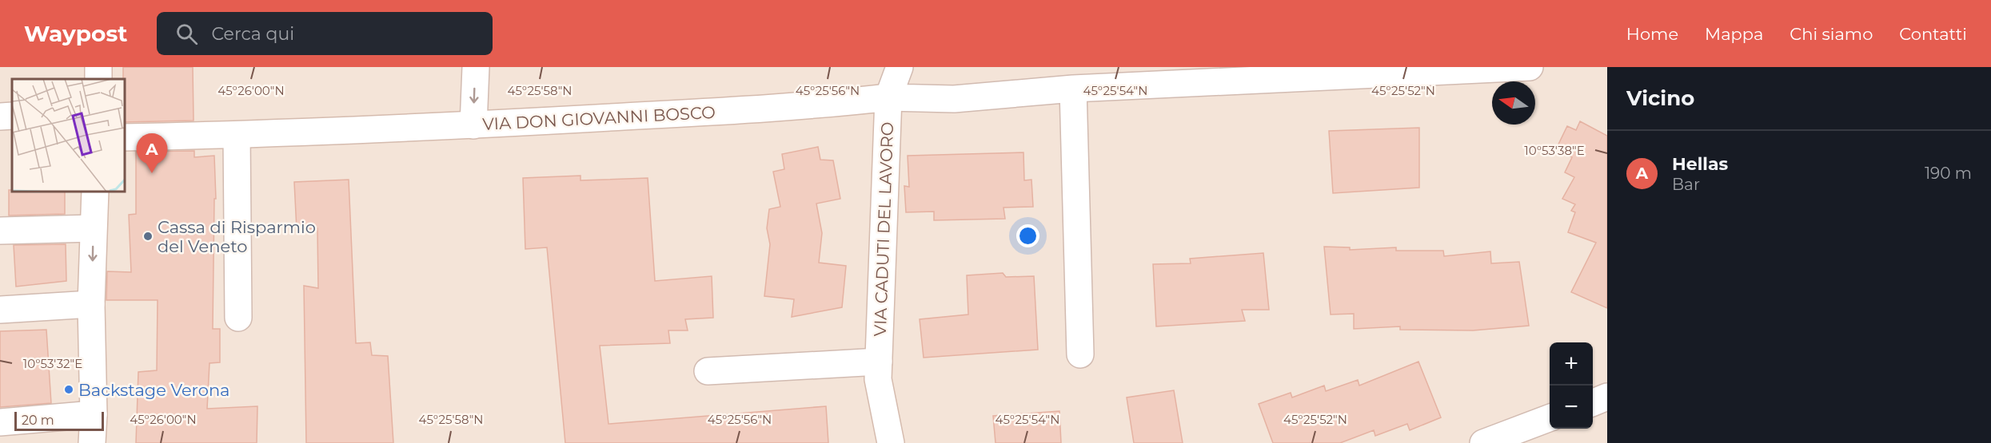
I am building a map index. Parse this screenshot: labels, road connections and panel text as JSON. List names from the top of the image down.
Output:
{
  "streets": {
    "street": ["VIA DON GIOVANNI BOSCO", "VIA CADUTI DEL LAVORO"]
  },
  "crossings": [
    ["VIA DON GIOVANNI BOSCO", "VIA CADUTI DEL LAVORO"]
  ],
  "places": ["Cassa di Risparmio del Veneto", "Backstage Verona"],
  "scale_bar": "20 m",
  "north": "left",
  "page": {
    "header": "Waypost",
    "search": "Cerca qui",
    "nav": [
      "Home",
      "Mappa",
      "Chi siamo",
      "Contatti"
    ],
    "heading": "Vicino",
    "list": [
      {
        "mark": "A",
        "name": "Hellas",
        "note": "Bar",
        "value": "190 m"
      }
    ],
    "pins": "A",
    "map_buttons": ["+", "−"],
    "scale": "20 m"
  },
  "coordinates": [
    "45°26'00\"N",
    "45°25'58\"N",
    "45°25'56\"N",
    "45°25'54\"N",
    "45°25'52\"N",
    "10°53'38\"E",
    "10°53'32\"E"
  ]
}
